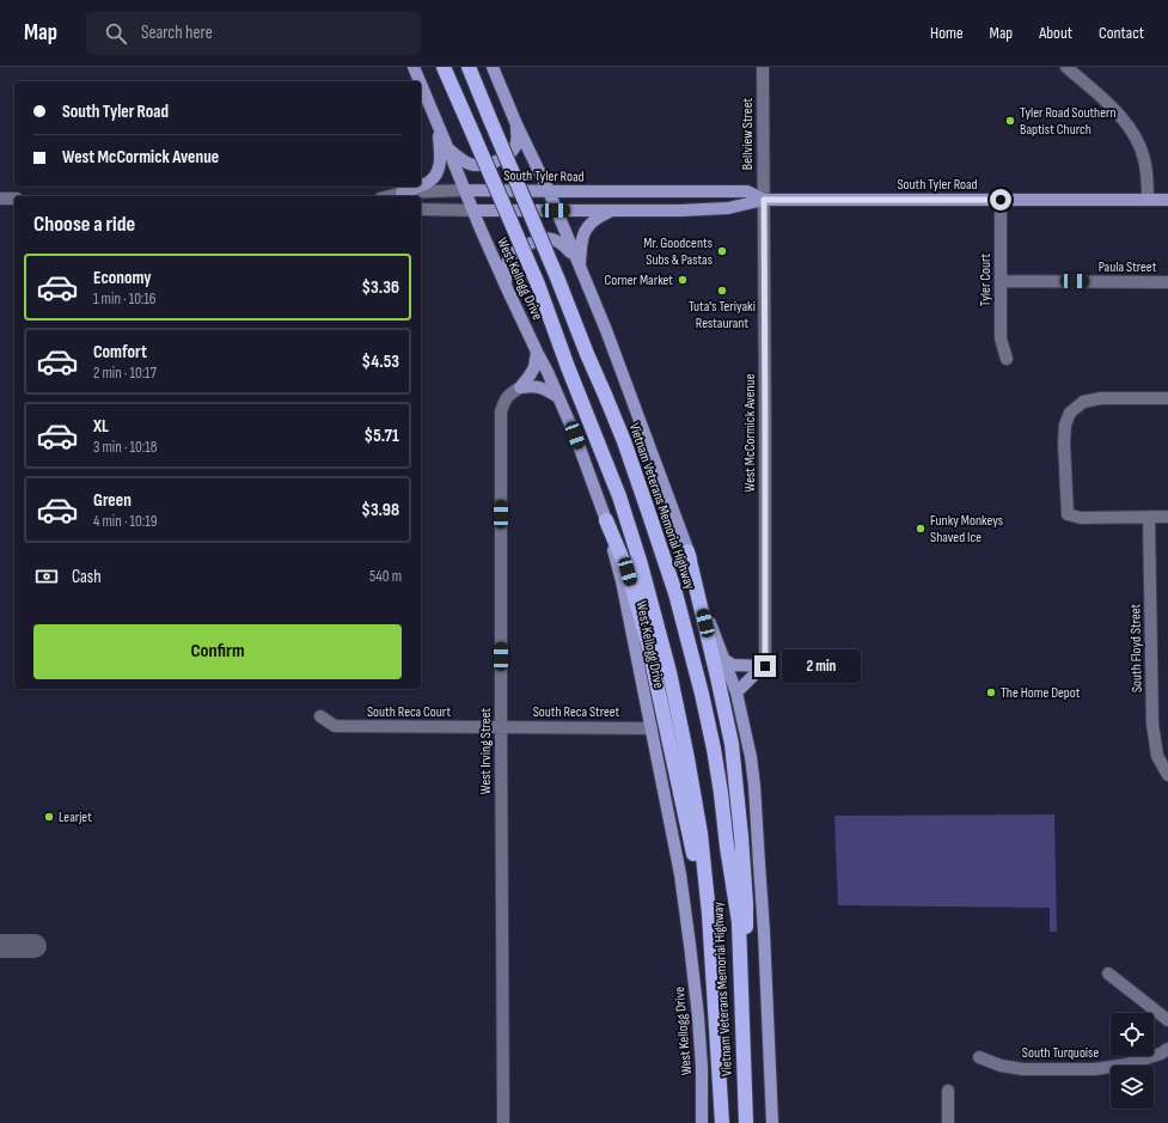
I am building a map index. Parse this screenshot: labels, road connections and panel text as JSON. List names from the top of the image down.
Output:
{
  "streets": {
    "highway": ["Vietnam Veterans Memorial Highway"],
    "main road": ["South Tyler Road", "West Kellogg Drive"],
    "street": [
      "Bellview Street",
      "Paula Street",
      "Tyler Court",
      "West McCormick Avenue",
      "South Floyd Street",
      "South Reca Court",
      "South Reca Street",
      "West Irving Street",
      "South Turquoise"
    ]
  },
  "crossings": [
    ["Bellview Street", "South Tyler Road"],
    ["Bellview Street", "West McCormick Avenue"],
    ["South Tyler Road", "West Kellogg Drive"],
    ["South Tyler Road", "Tyler Court"],
    ["South Tyler Road", "West McCormick Avenue"],
    ["Paula Street", "Tyler Court"],
    ["West Kellogg Drive", "South Reca Street"],
    ["South Reca Court", "South Reca Street"],
    ["South Reca Court", "West Irving Street"],
    ["South Reca Street", "West Irving Street"]
  ],
  "places": [
    "Tyler Road Southern Baptist Church",
    "Mr. Goodcents Subs & Pastas",
    "Corner Market",
    "Tuta's Teriyaki Restaurant",
    "Funky Monkeys Shaved Ice",
    "The Home Depot",
    "Learjet"
  ],
  "page": {
    "header": "Map",
    "search": "Search here",
    "nav": [
      "Home",
      "Map",
      "About",
      "Contact"
    ],
    "banner": ["South Tyler Road", "West McCormick Avenue"],
    "heading": "Choose a ride",
    "list": [
      {
        "name": "Economy",
        "note": "1 min · 10:16",
        "value": "$3.36"
      },
      {
        "name": "Comfort",
        "note": "2 min · 10:17",
        "value": "$4.53"
      },
      {
        "name": "XL",
        "note": "3 min · 10:18",
        "value": "$5.71"
      },
      {
        "name": "Green",
        "note": "4 min · 10:19",
        "value": "$3.98"
      }
    ],
    "pay": ["Cash", "540 m"],
    "buttons": "Confirm",
    "bubble": "2 min"
  }
}
